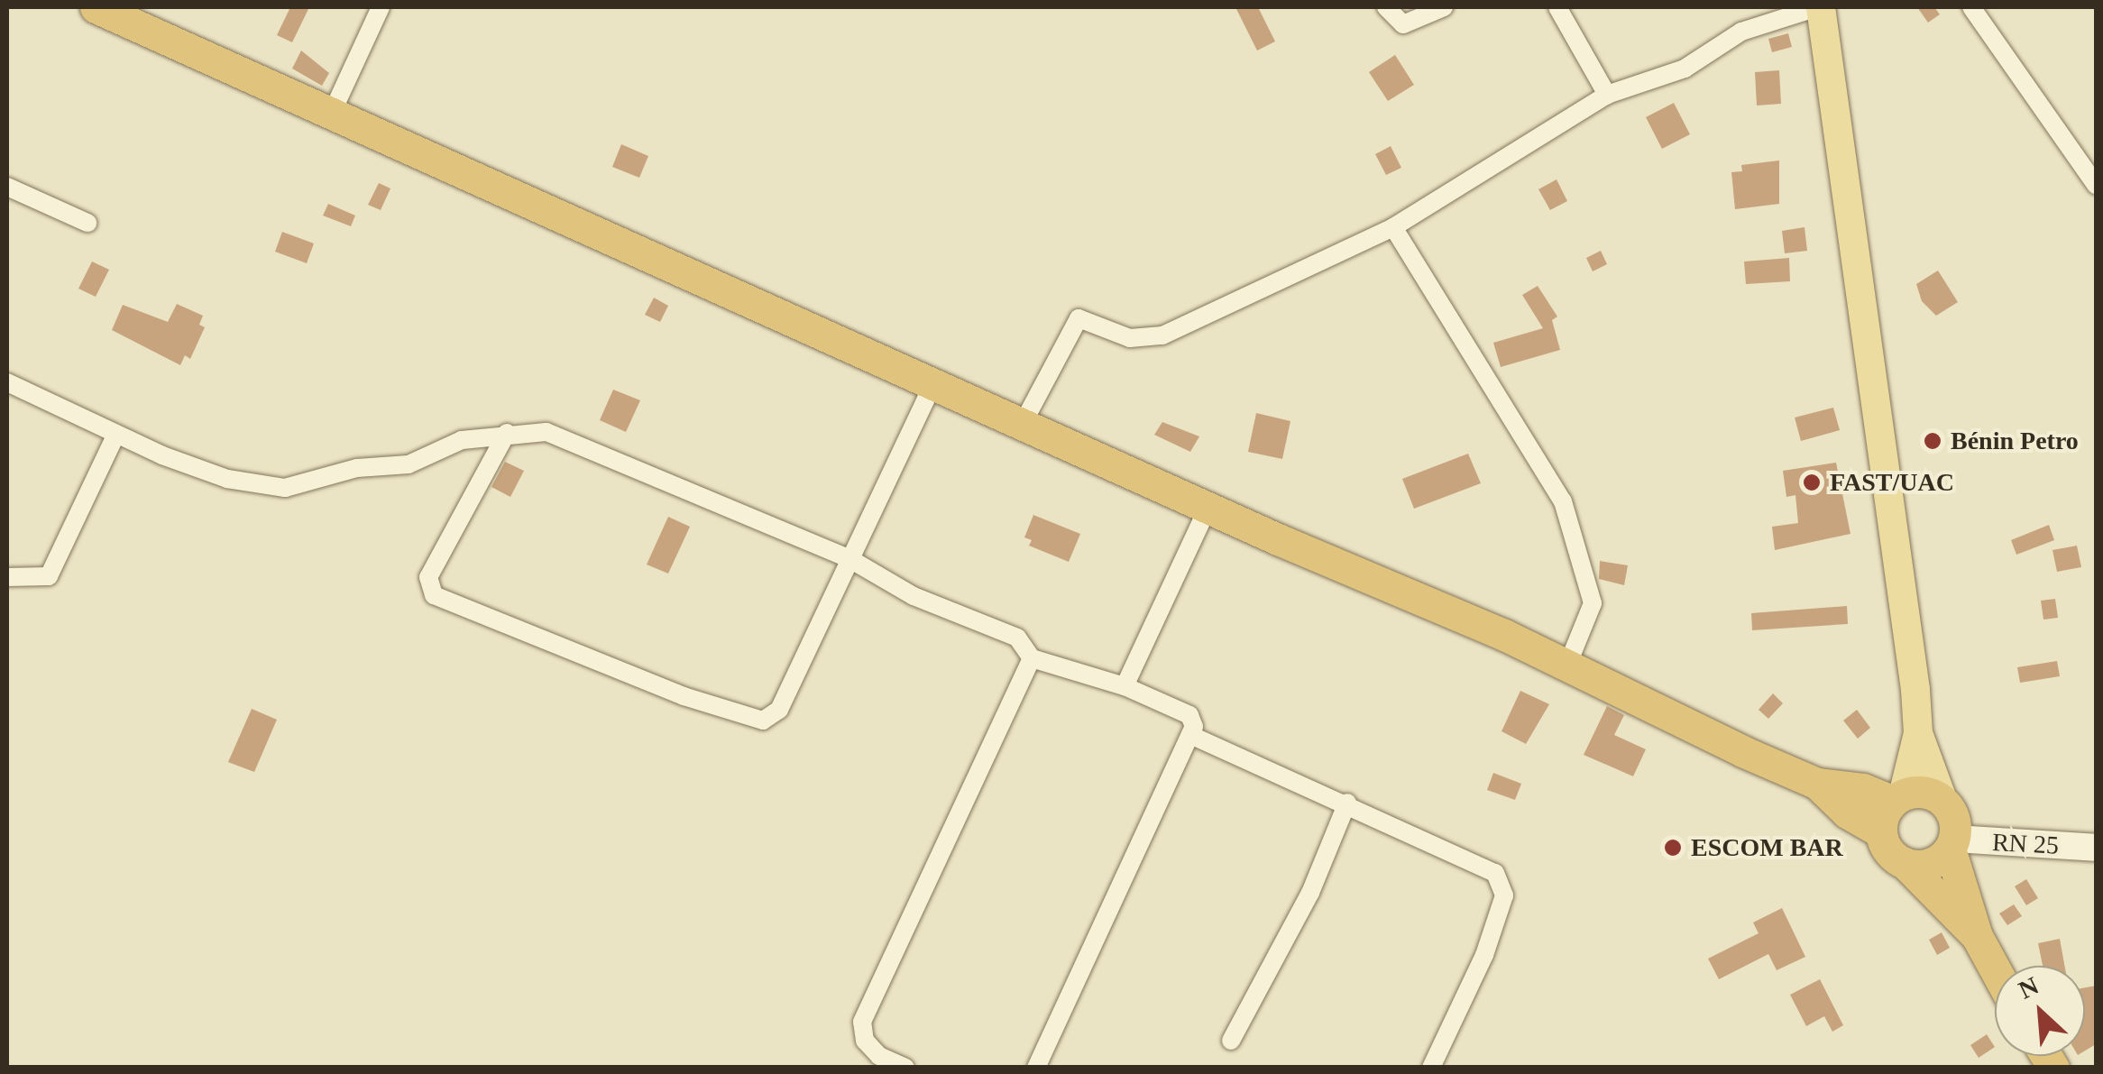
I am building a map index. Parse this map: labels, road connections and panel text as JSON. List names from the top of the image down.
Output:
{
  "streets": {
    "main road": ["RN 25"]
  },
  "places": ["Bénin Petro", "FAST/UAC", "ESCOM BAR"],
  "north": "top left"
}
